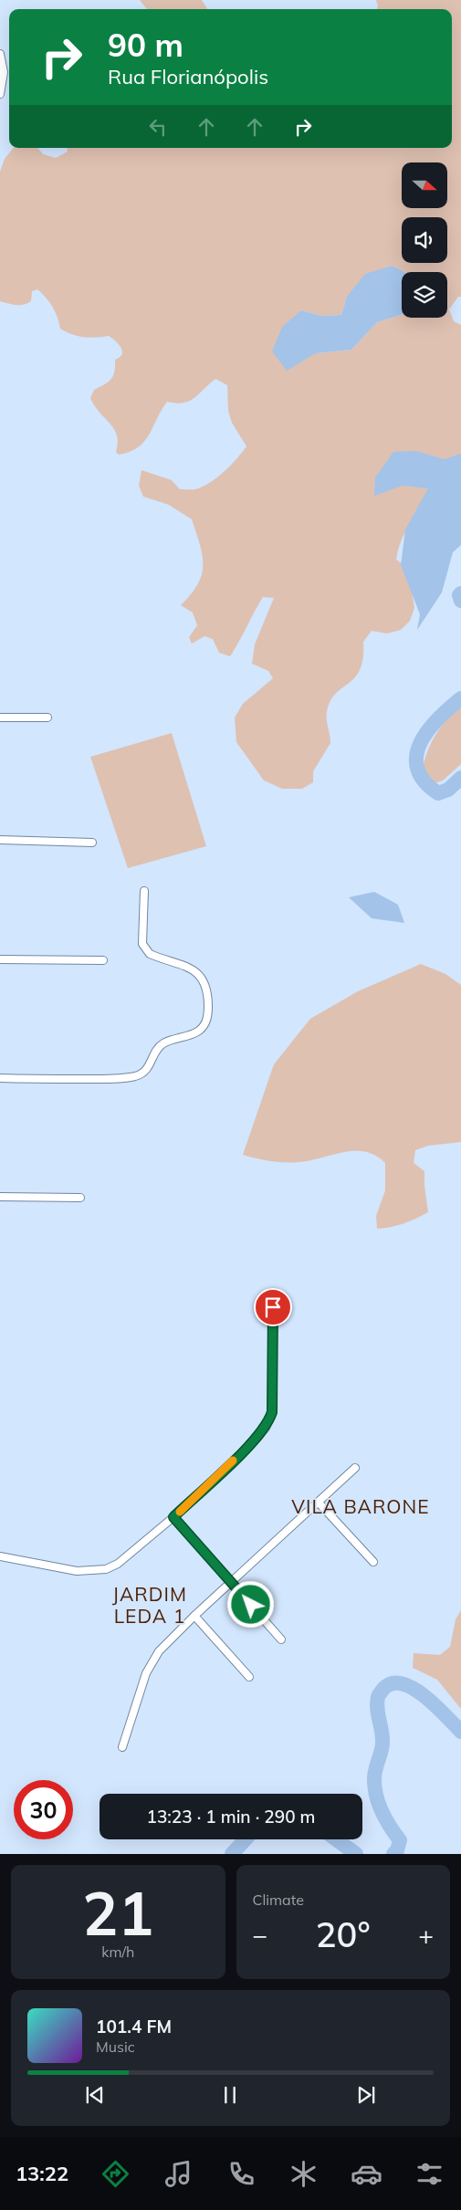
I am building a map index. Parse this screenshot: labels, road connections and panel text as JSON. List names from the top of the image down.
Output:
{
  "districts": ["VILA BARONE", "JARDIM LEDA 1"],
  "north": "right",
  "page": {
    "turn": ["90 m", "Rua Florianópolis"],
    "limit": "30",
    "trip": "13:23 · 1 min · 290 m",
    "tile": [
      ["21", "km/h"],
      "Climate"
    ],
    "heat": ["−", "20°", "+"],
    "song": ["101.4 FM", "Music"],
    "tabs": "13:22"
  }
}
